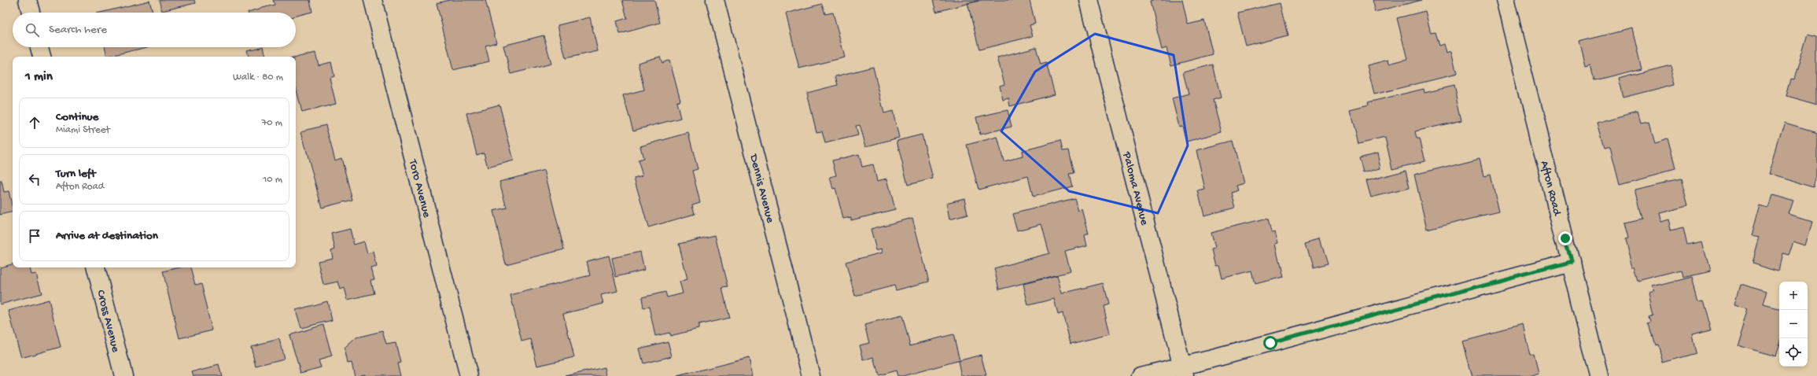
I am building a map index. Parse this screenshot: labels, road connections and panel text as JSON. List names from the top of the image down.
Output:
{
  "streets": {
    "street": [
      "Toro Avenue",
      "Dennis Avenue",
      "Paloma Avenue",
      "Afton Road",
      "Cross Avenue"
    ]
  },
  "page": {
    "search": "Search here",
    "heading": ["1 min", "Walk · 80 m"],
    "list": [
      ["Continue", "Miami Street", "70 m"],
      ["Turn left", "Afton Road", "10 m"],
      "Arrive at destination"
    ],
    "map_buttons": ["+", "−"]
  }
}
